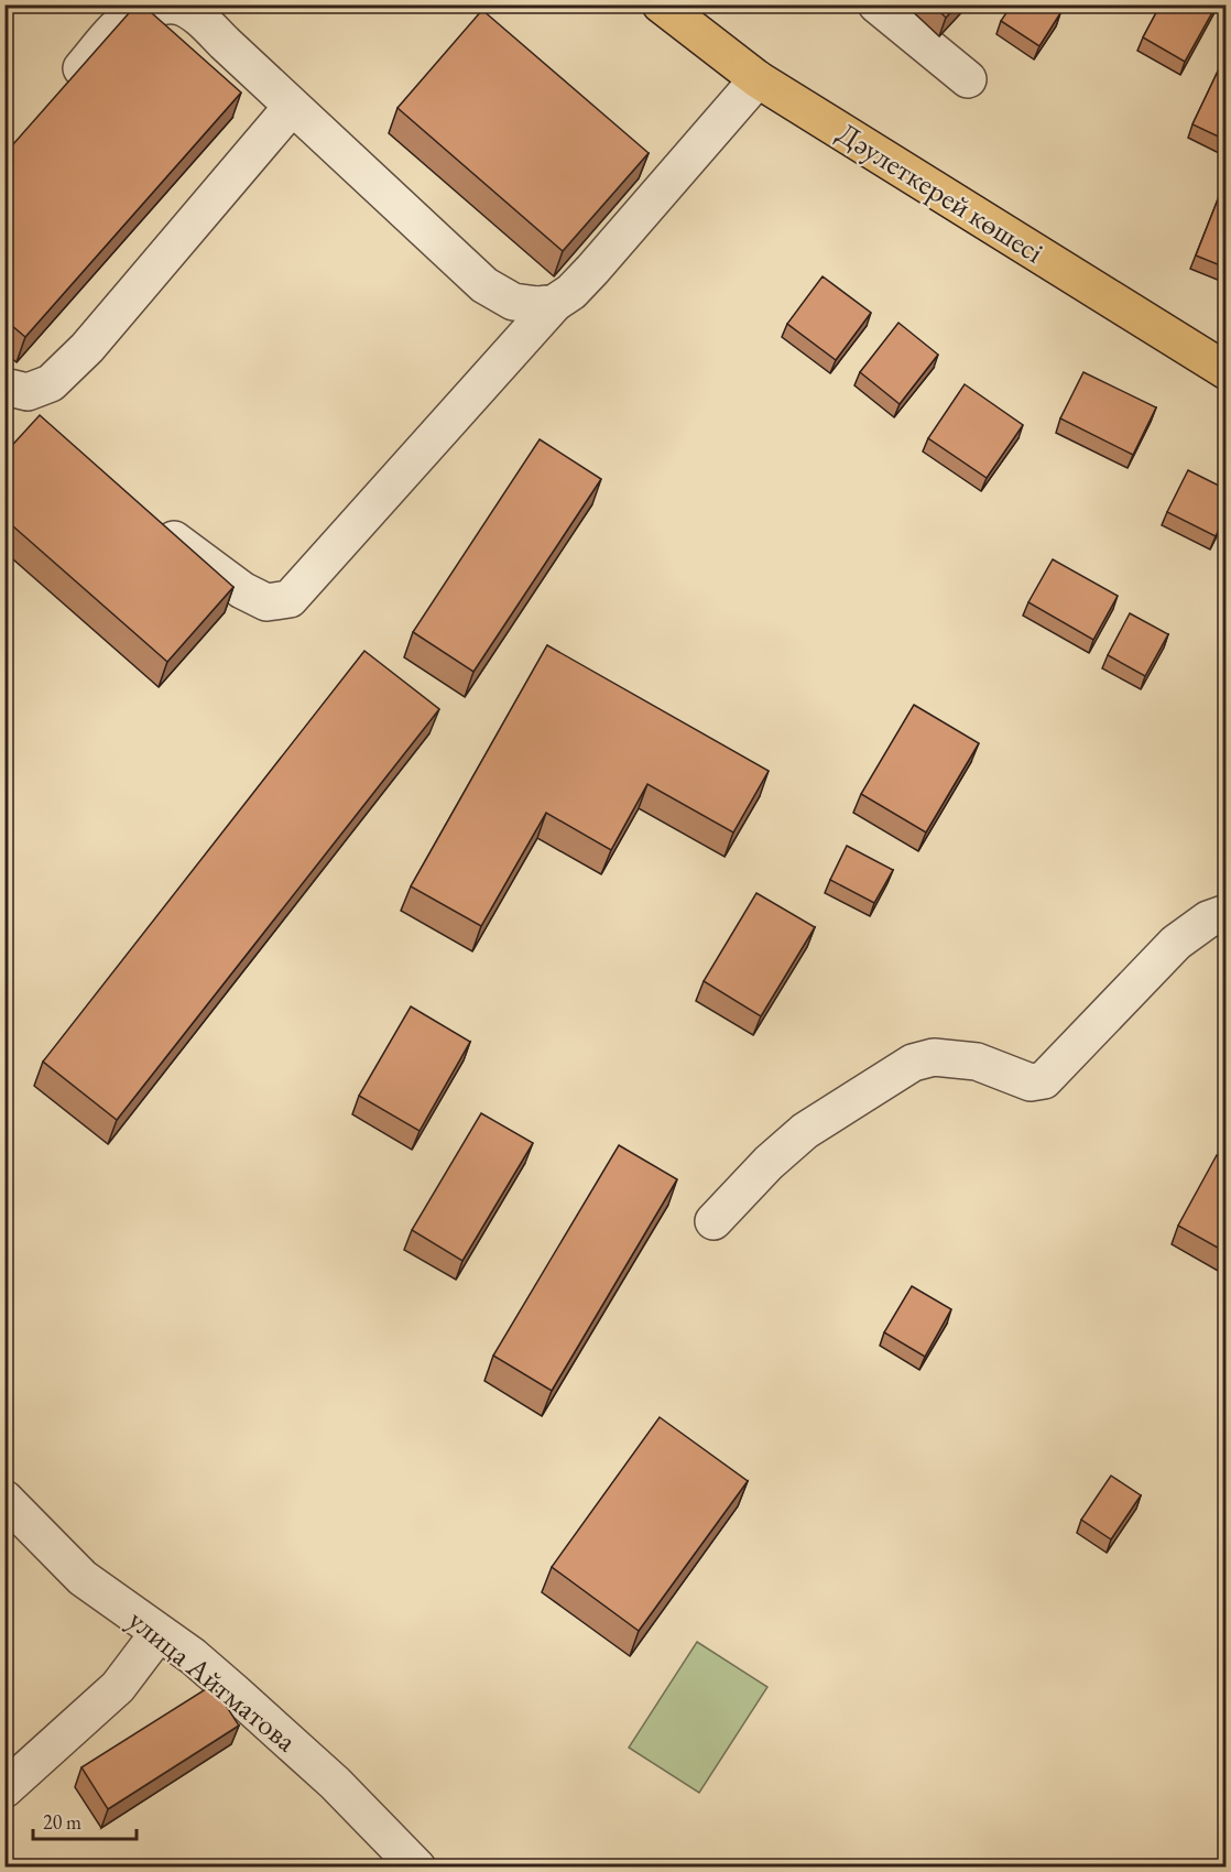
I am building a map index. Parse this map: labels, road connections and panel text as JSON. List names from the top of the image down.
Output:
{
  "streets": {
    "main road": ["Дәулеткерей көшесі"],
    "street": ["улица Айтматова"]
  },
  "scale_bar": "20 m"
}
